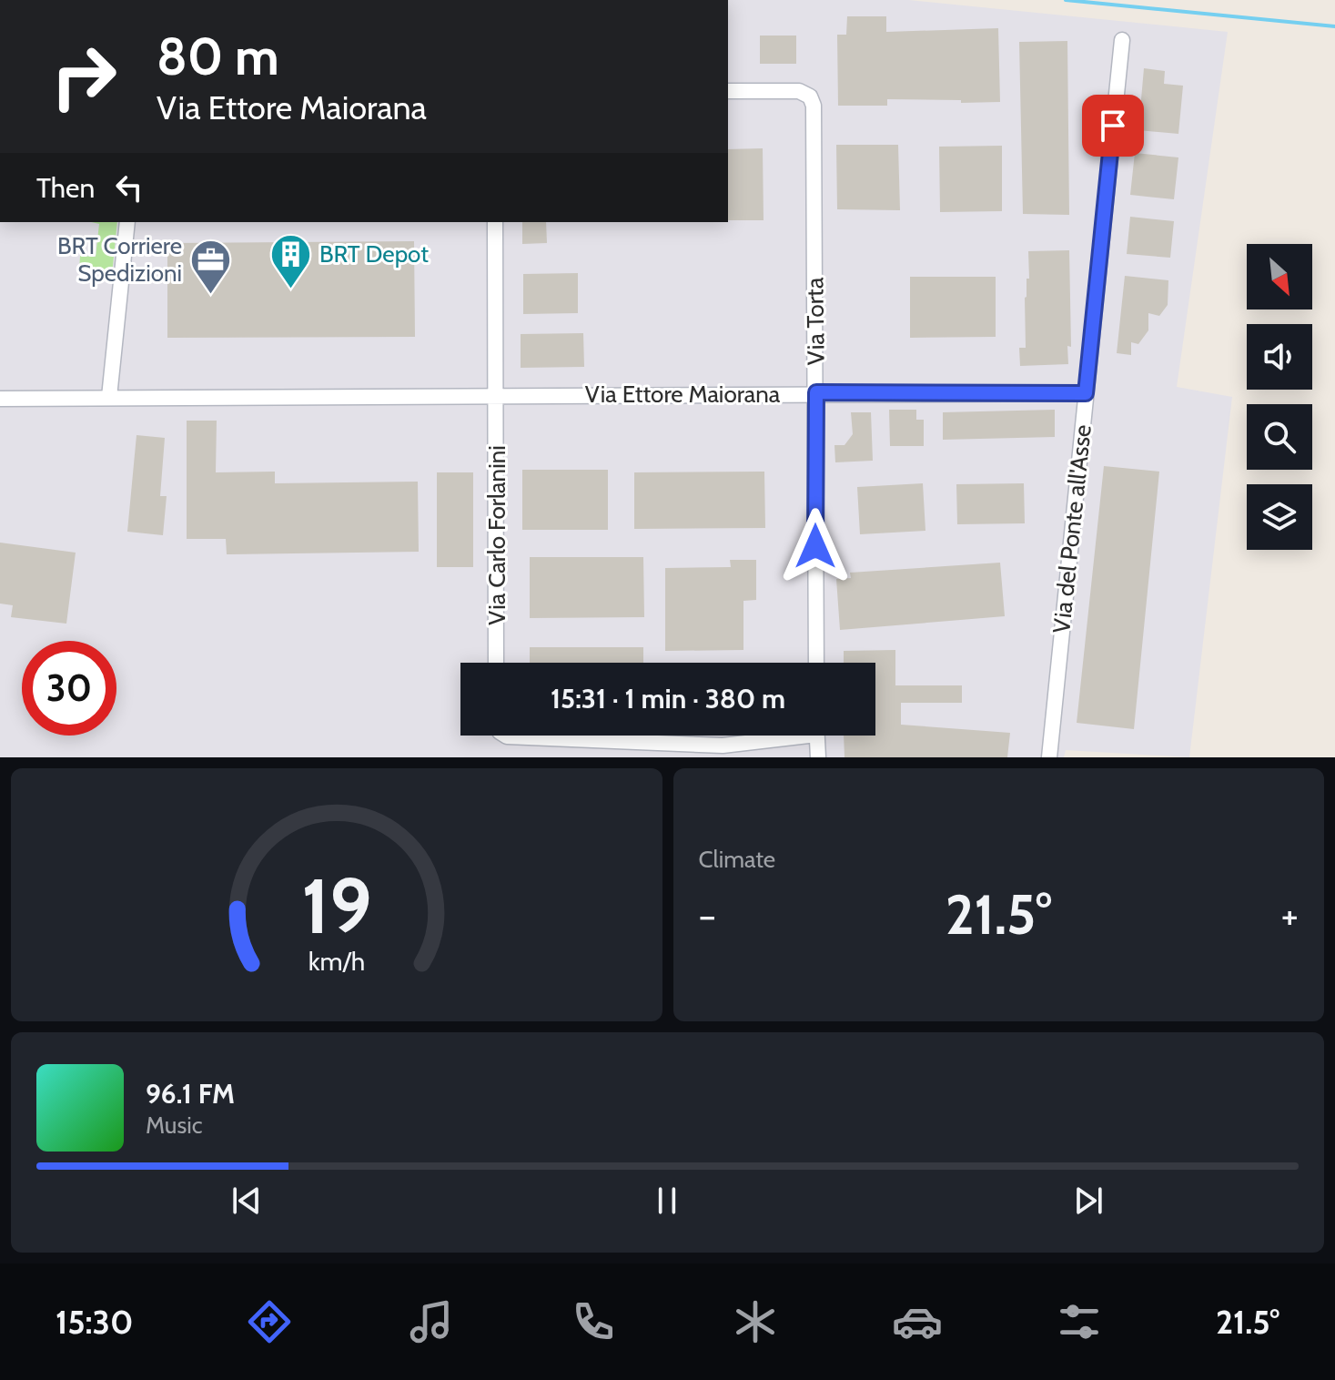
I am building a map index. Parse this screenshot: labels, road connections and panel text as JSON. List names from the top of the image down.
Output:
{
  "streets": {
    "street": [
      "Via Torta",
      "Via Ettore Maiorana",
      "Via del Ponte all'Asse",
      "Via Carlo Forlanini"
    ]
  },
  "crossings": [
    ["Via Torta", "Via Ettore Maiorana"],
    ["Via Ettore Maiorana", "Via del Ponte all'Asse"],
    ["Via Ettore Maiorana", "Via Carlo Forlanini"]
  ],
  "places": {
    "building": ["BRT Depot"],
    "office": ["BRT Corriere Spedizioni"]
  },
  "north": "bottom right",
  "page": {
    "turn": ["80 m", "Via Ettore Maiorana"],
    "then": "Then",
    "limit": "30",
    "trip": "15:31 · 1 min · 380 m",
    "tile": "Climate",
    "heat": ["−", "21.5°", "+"],
    "song": ["96.1 FM", "Music"],
    "tabs": ["15:30", "21.5°"],
    "gauge": ["19", "km/h"]
  }
}
